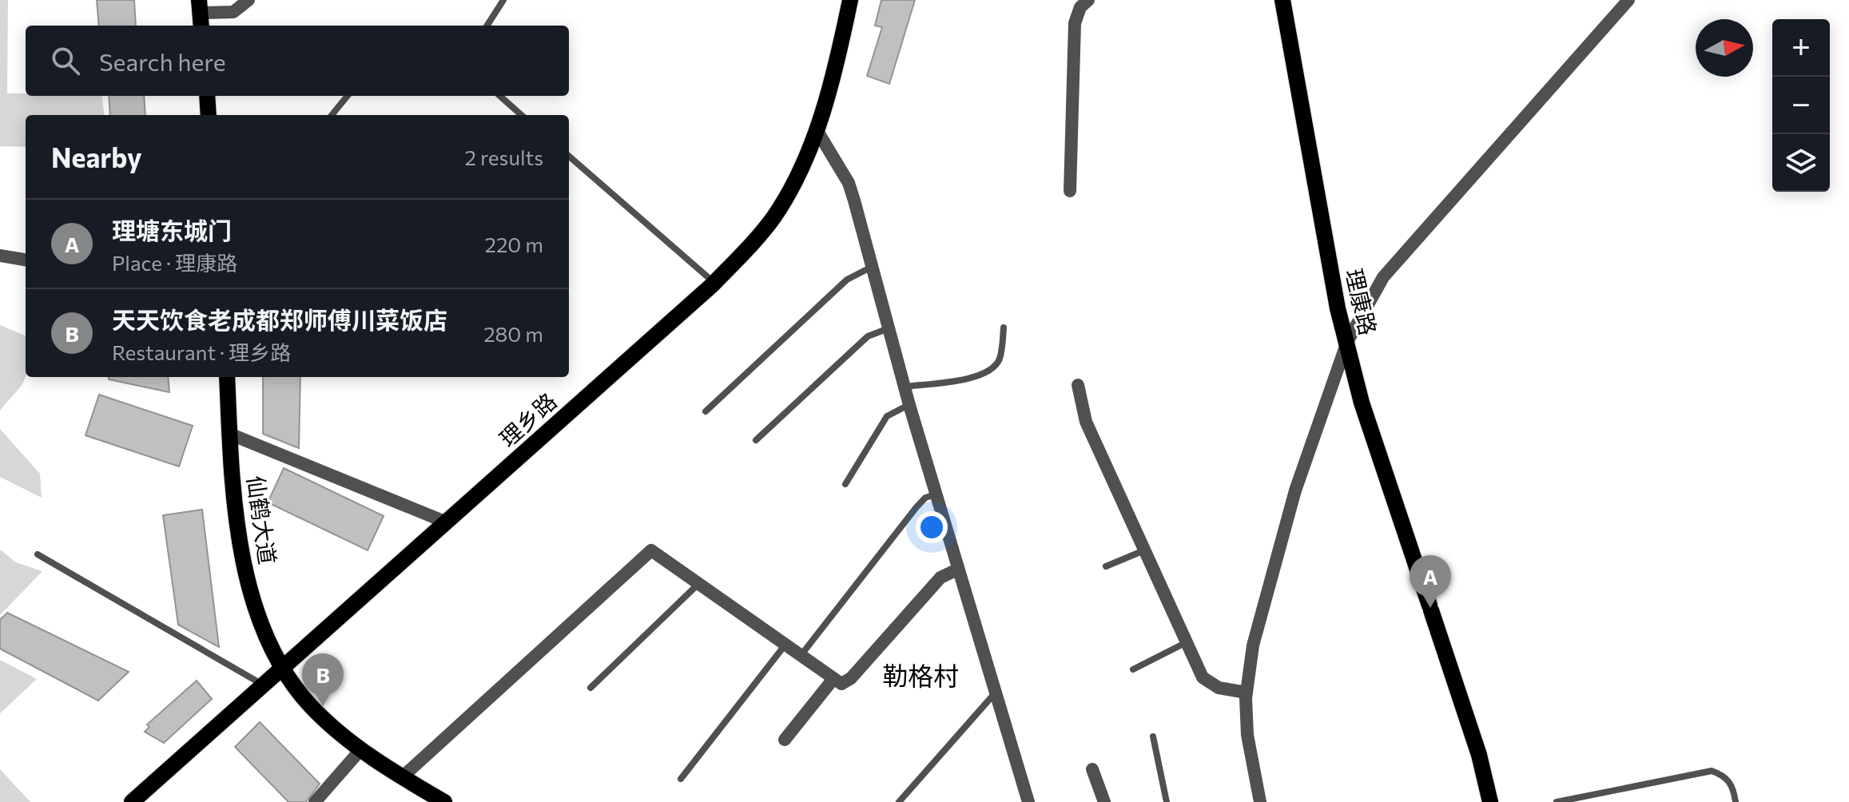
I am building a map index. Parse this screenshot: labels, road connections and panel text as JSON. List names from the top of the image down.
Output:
{
  "streets": {
    "main road": ["理康路", "理乡路", "仙鹤大道"]
  },
  "crossings": [
    ["理乡路", "仙鹤大道"]
  ],
  "districts": ["勒格村"],
  "north": "right",
  "page": {
    "map_buttons": ["+", "−"],
    "search": "Search here",
    "heading": ["Nearby", "2 results"],
    "list": [
      {
        "mark": "A",
        "name": "理塘东城门",
        "note": "Place · 理康路",
        "value": "220 m"
      },
      {
        "mark": "B",
        "name": "天天饮食老成都郑师傅川菜饭店",
        "note": "Restaurant · 理乡路",
        "value": "280 m"
      }
    ],
    "pins": ["A", "B"]
  }
}
